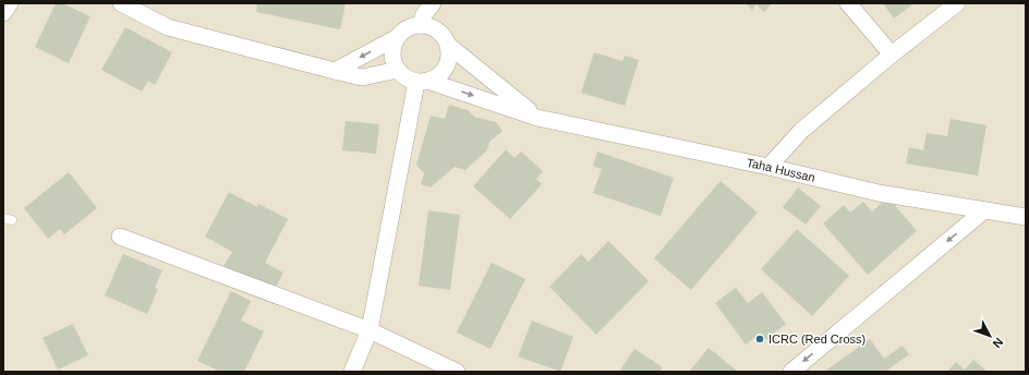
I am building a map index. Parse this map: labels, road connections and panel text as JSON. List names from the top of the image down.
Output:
{
  "streets": {
    "street": ["Taha Hussan"]
  },
  "places": ["ICRC (Red Cross)"],
  "north": "bottom right"
}
